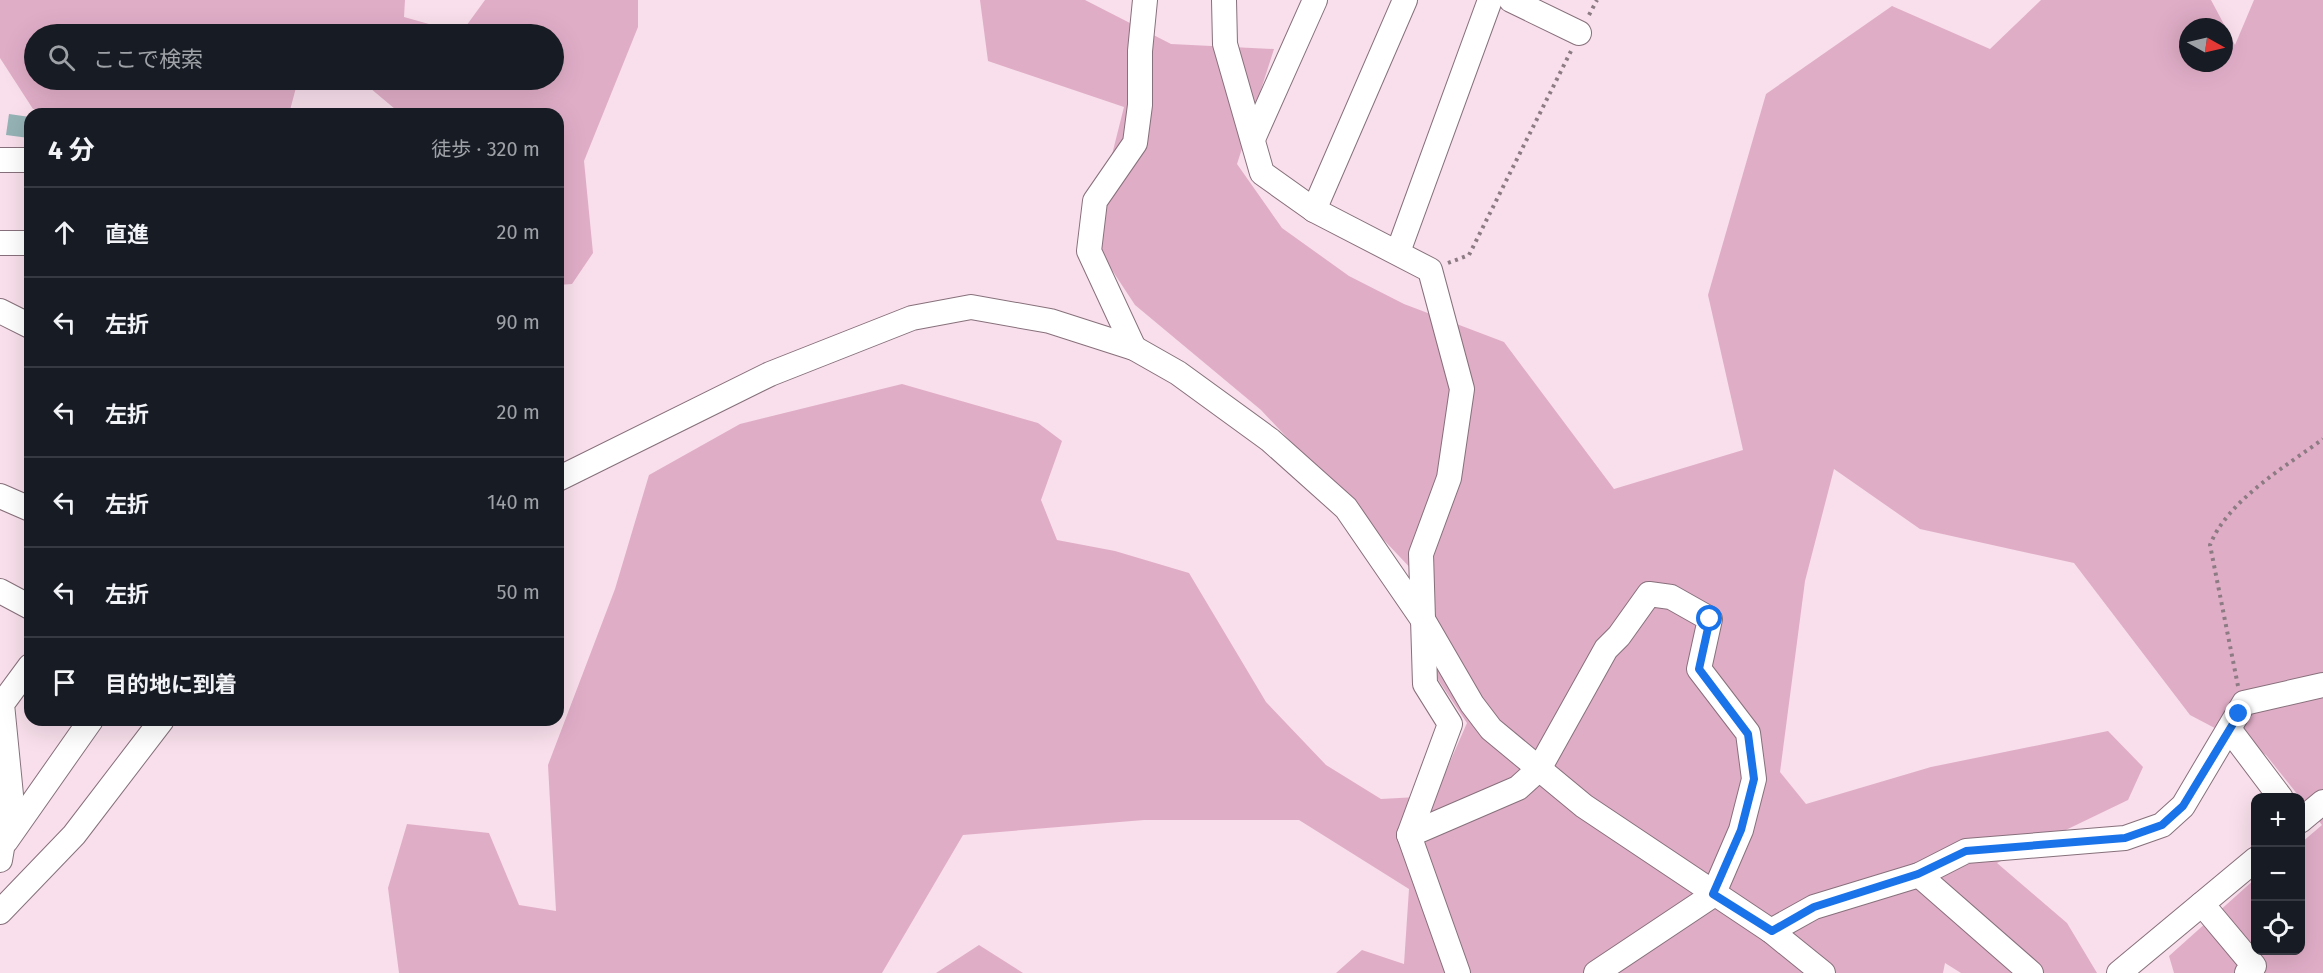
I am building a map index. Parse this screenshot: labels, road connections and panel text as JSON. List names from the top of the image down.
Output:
{
  "north": "right",
  "page": {
    "search": "ここで検索",
    "heading": ["4 分", "徒歩 · 320 m"],
    "list": [
      ["直進", "20 m"],
      ["左折", "90 m"],
      ["左折", "20 m"],
      ["左折", "140 m"],
      ["左折", "50 m"],
      "目的地に到着"
    ],
    "map_buttons": ["+", "−"]
  }
}
